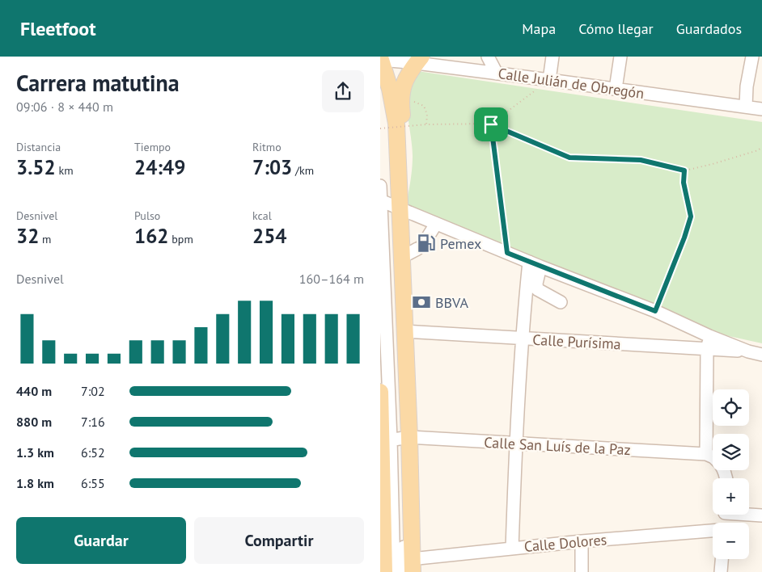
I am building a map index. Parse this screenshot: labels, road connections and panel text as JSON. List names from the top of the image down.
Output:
{
  "streets": {
    "street": [
      "Calle Julián de Obregón",
      "Calle Purísima",
      "Calle San Luís de la Paz",
      "Calle Dolores"
    ]
  },
  "places": {
    "fuel station": ["Pemex"],
    "bank": ["BBVA"]
  },
  "page": {
    "header": "Fleetfoot",
    "nav": ["Mapa", "Cómo llegar", "Guardados"],
    "heading": ["Carrera matutina", "09:06 · 8 × 440 m"],
    "stats": [
      ["Distancia", "3.52 km"],
      ["Tiempo", "24:49"],
      ["Ritmo", "7:03 /km"],
      ["Desnivel", "32 m"],
      ["Pulso", "162 bpm"],
      ["kcal", "254"]
    ],
    "chart": ["Desnivel", "160–164 m"],
    "list": [
      {
        "name": "440 m",
        "note": "7:02"
      },
      {
        "name": "880 m",
        "note": "7:16"
      },
      {
        "name": "1.3 km",
        "note": "6:52"
      },
      {
        "name": "1.8 km",
        "note": "6:55"
      }
    ],
    "map_buttons": ["+", "−"],
    "buttons": ["Guardar", "Compartir"]
  }
}
